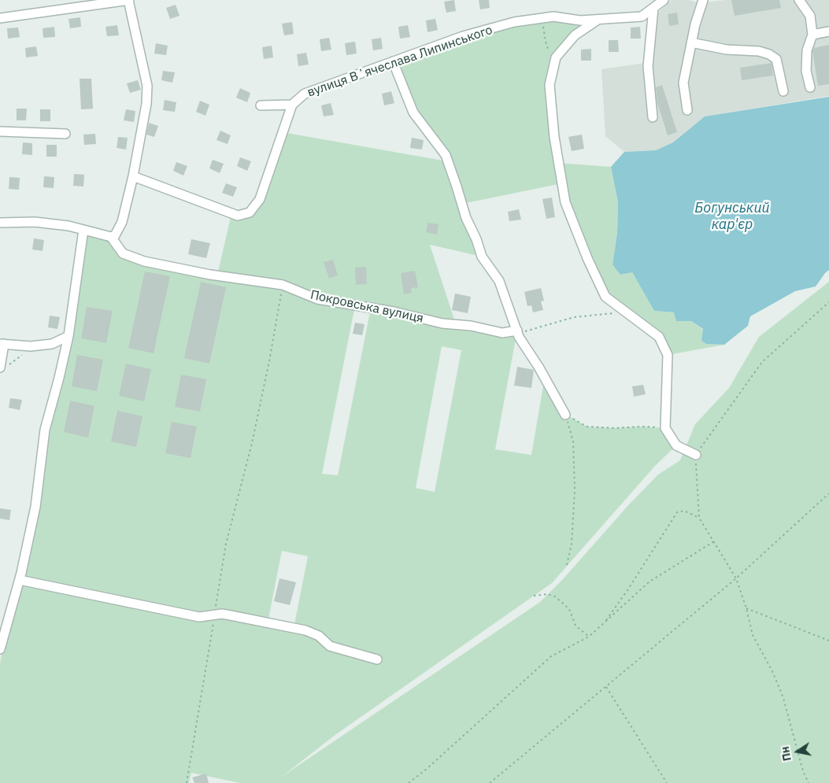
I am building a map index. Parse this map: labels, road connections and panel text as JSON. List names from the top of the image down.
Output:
{
  "streets": {
    "street": ["вулиця Вʼячеслава Липинського", "Покровська вулиця"]
  },
  "water": ["Богунський кар'єр"],
  "north": "left"
}
